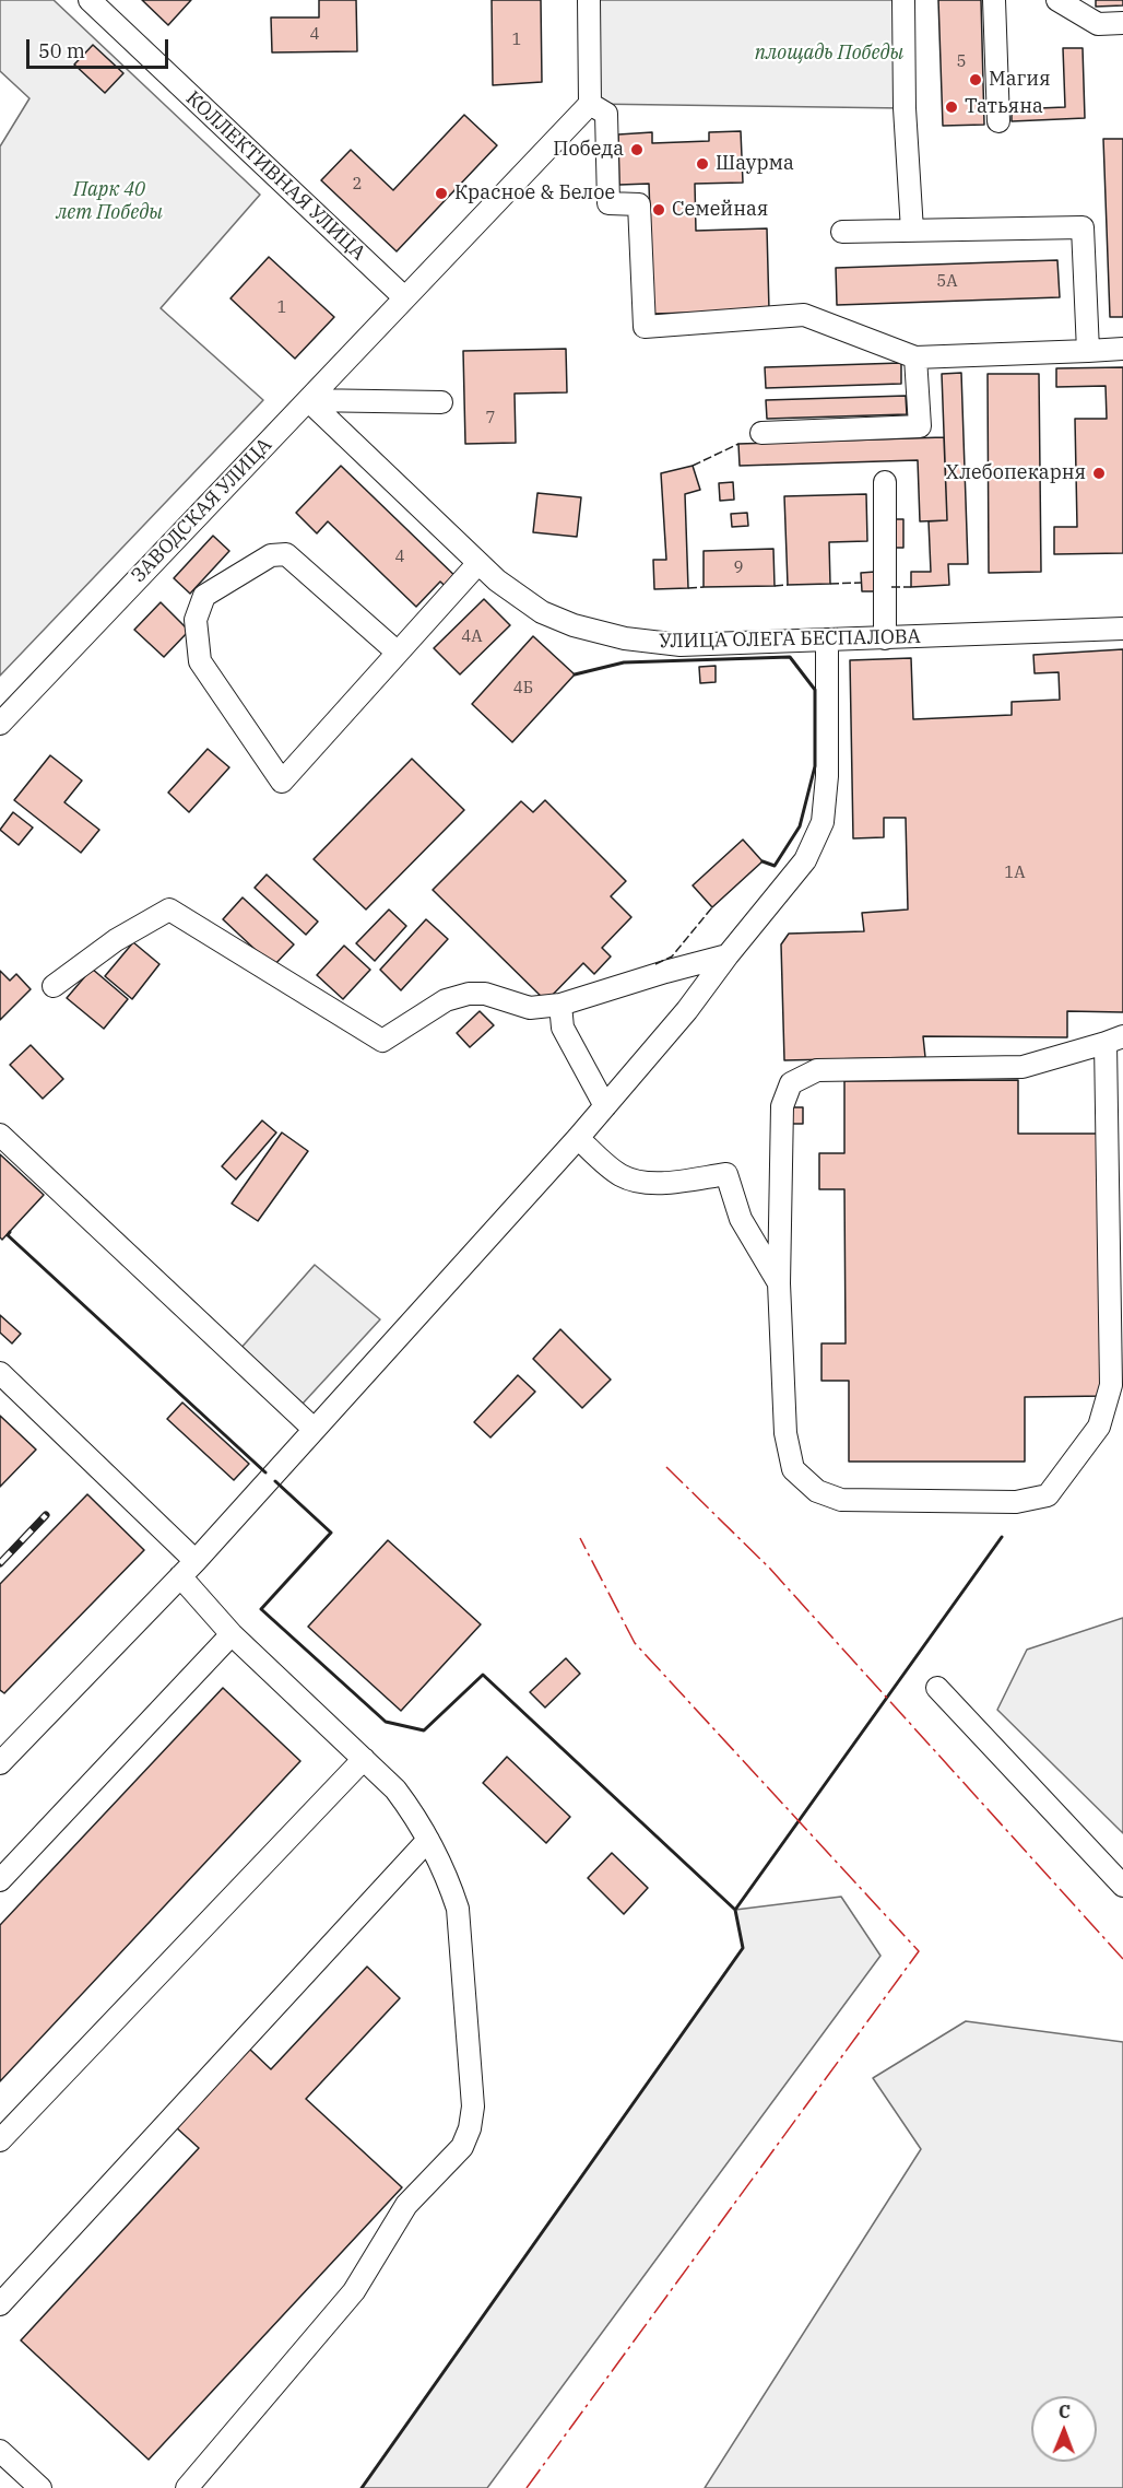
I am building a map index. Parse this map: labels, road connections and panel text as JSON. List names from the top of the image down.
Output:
{
  "streets": {
    "street": ["КОЛЛЕКТИВНАЯ УЛИЦА", "ЗАВОДСКАЯ УЛИЦА", "УЛИЦА ОЛЕГА БЕСПАЛОВА"]
  },
  "crossings": [
    ["КОЛЛЕКТИВНАЯ УЛИЦА", "ЗАВОДСКАЯ УЛИЦА"],
    ["ЗАВОДСКАЯ УЛИЦА", "УЛИЦА ОЛЕГА БЕСПАЛОВА"]
  ],
  "parks": ["площадь Победы", "Парк 40 лет Победы"],
  "places": [
    "Магия",
    "Татьяна",
    "Победа",
    "Шаурма",
    "Красное & Белое",
    "Семейная",
    "Хлебопекарня"
  ],
  "house_numbers": [
    "4",
    "1",
    "5",
    "2",
    "5А",
    "1",
    "7",
    "4",
    "9",
    "4А",
    "4Б",
    "1А"
  ],
  "scale_bar": "50 m",
  "north": "top"
}
